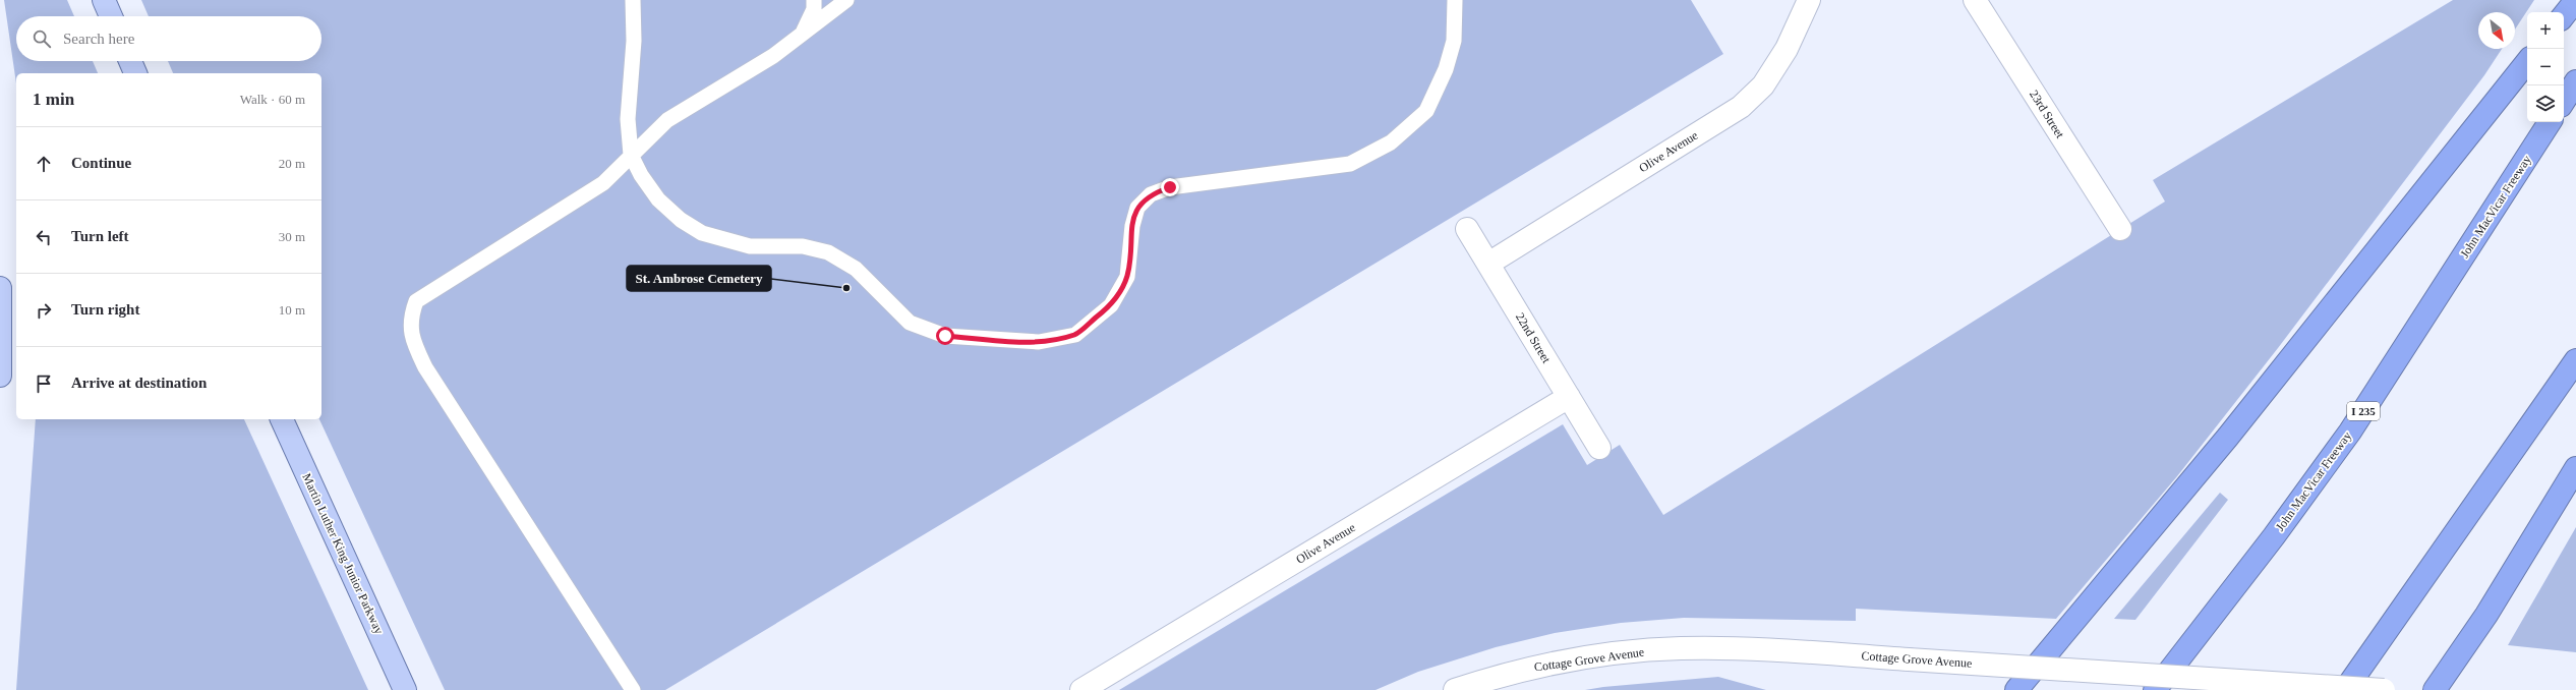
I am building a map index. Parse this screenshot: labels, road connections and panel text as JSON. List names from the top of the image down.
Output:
{
  "streets": {
    "highway": ["John MacVicar Freeway", "I 235"],
    "main road": ["Martin Luther King Junior Parkway"],
    "street": [
      "23rd Street",
      "Olive Avenue",
      "22nd Street",
      "Cottage Grove Avenue"
    ]
  },
  "crossings": [
    ["Olive Avenue", "22nd Street"]
  ],
  "places": ["St. Ambrose Cemetery"],
  "north": "bottom right",
  "page": {
    "map_buttons": ["+", "−"],
    "search": "Search here",
    "heading": ["1 min", "Walk · 60 m"],
    "list": [
      ["Continue", "20 m"],
      ["Turn left", "30 m"],
      ["Turn right", "10 m"],
      "Arrive at destination"
    ]
  }
}
